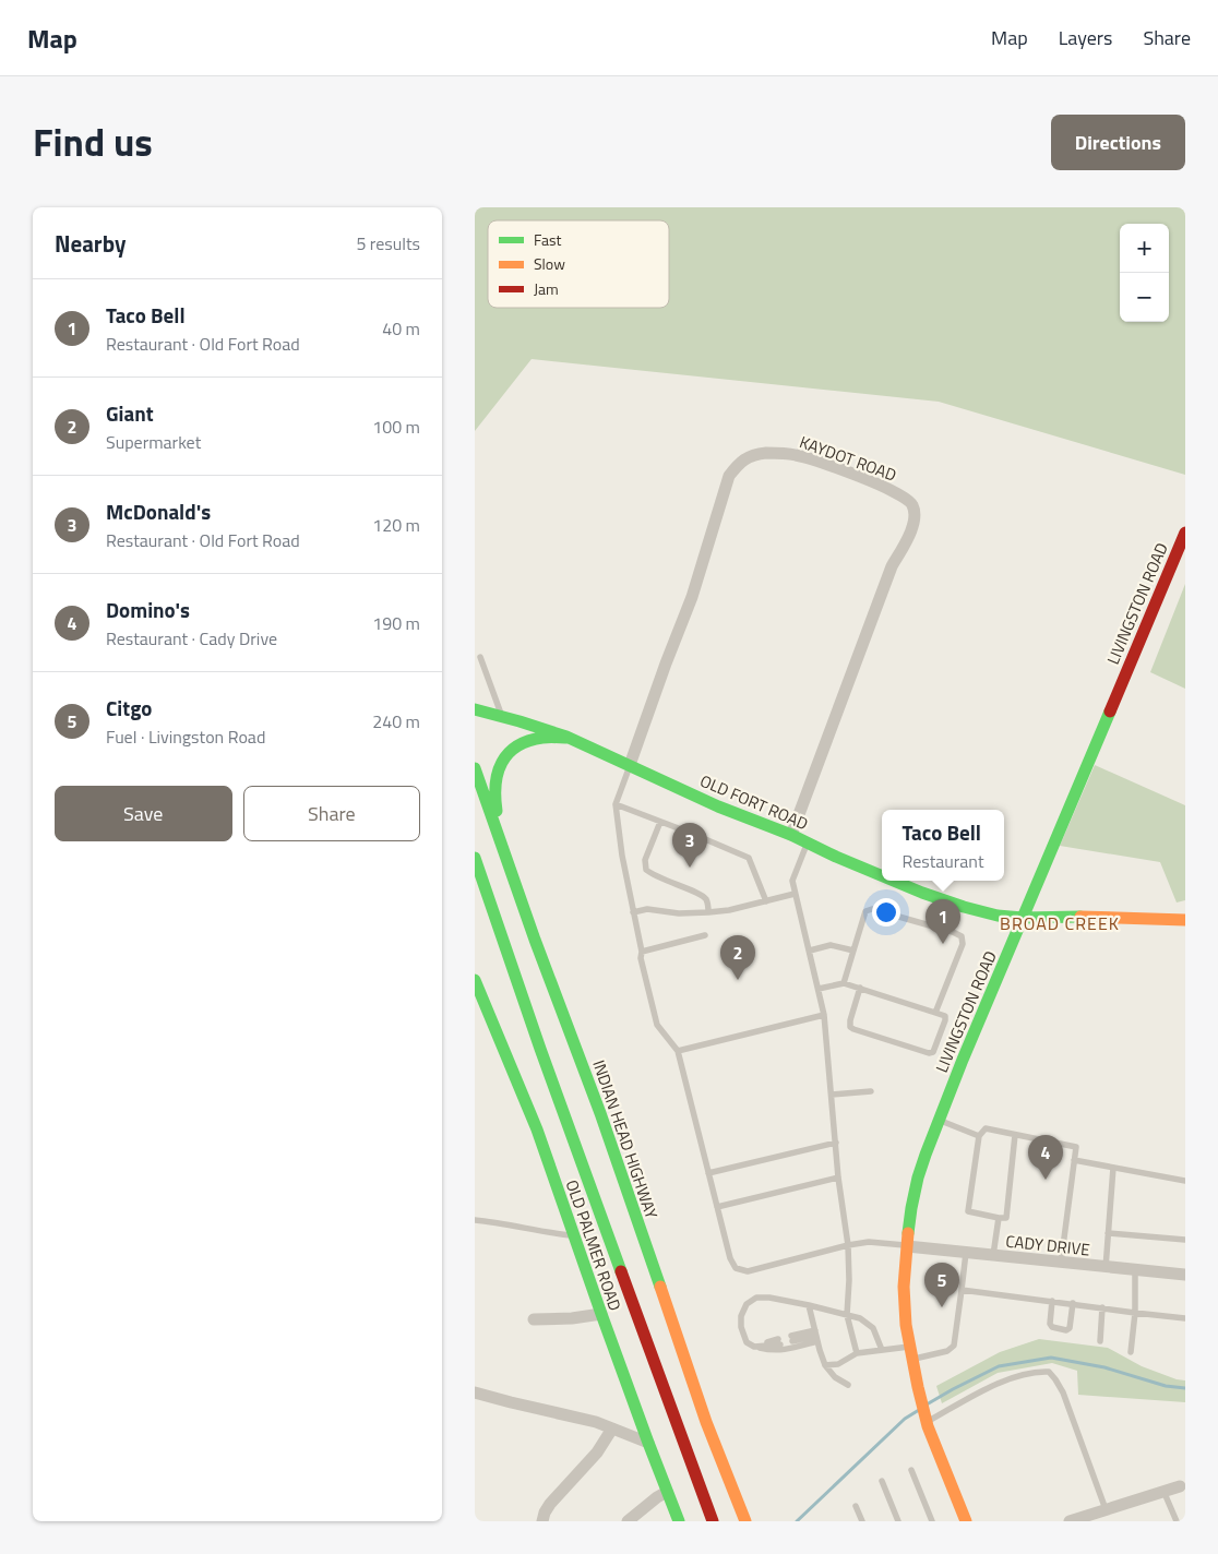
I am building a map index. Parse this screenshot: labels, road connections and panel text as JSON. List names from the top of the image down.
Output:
{
  "streets": {
    "main road": [
      "LIVINGSTON ROAD",
      "OLD FORT ROAD",
      "INDIAN HEAD HIGHWAY",
      "OLD PALMER ROAD"
    ],
    "street": ["KAYDOT ROAD", "CADY DRIVE"]
  },
  "crossings": [
    ["KAYDOT ROAD", "OLD FORT ROAD"],
    ["LIVINGSTON ROAD", "OLD FORT ROAD"],
    ["LIVINGSTON ROAD", "CADY DRIVE"]
  ],
  "districts": ["BROAD CREEK"],
  "legend": ["Fast", "Slow", "Jam"],
  "page": {
    "header": "Map",
    "nav": ["Map", "Layers", "Share"],
    "title": "Find us",
    "buttons": [
      "Directions",
      ["Save", "Share"]
    ],
    "heading": ["Nearby", "5 results"],
    "map_buttons": ["+", "−"],
    "list": [
      {
        "mark": "1",
        "name": "Taco Bell",
        "note": "Restaurant · Old Fort Road",
        "value": "40 m"
      },
      {
        "mark": "2",
        "name": "Giant",
        "note": "Supermarket",
        "value": "100 m"
      },
      {
        "mark": "3",
        "name": "McDonald's",
        "note": "Restaurant · Old Fort Road",
        "value": "120 m"
      },
      {
        "mark": "4",
        "name": "Domino's",
        "note": "Restaurant · Cady Drive",
        "value": "190 m"
      },
      {
        "mark": "5",
        "name": "Citgo",
        "note": "Fuel · Livingston Road",
        "value": "240 m"
      }
    ],
    "popup": ["Taco Bell", "Restaurant"],
    "pins": [
      "3",
      "1",
      "2",
      "4",
      "5"
    ]
  }
}
